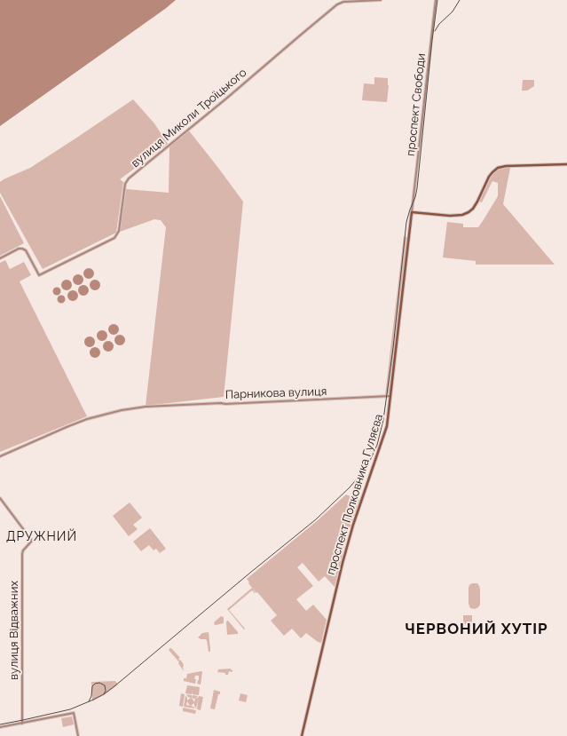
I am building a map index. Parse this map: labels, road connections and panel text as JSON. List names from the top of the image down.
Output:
{
  "streets": {
    "main road": ["проспект Полковника Гуляєва"],
    "street": [
      "проспект Свободи",
      "вулиця Миколи Троїцького",
      "Парникова вулиця",
      "вулиця Відважних"
    ]
  },
  "crossings": [
    ["проспект Свободи", "проспект Полковника Гуляєва"],
    ["Парникова вулиця", "проспект Полковника Гуляєва"]
  ],
  "districts": ["ДРУЖНИЙ", "ЧЕРВОНИЙ ХУТІР"]
}
